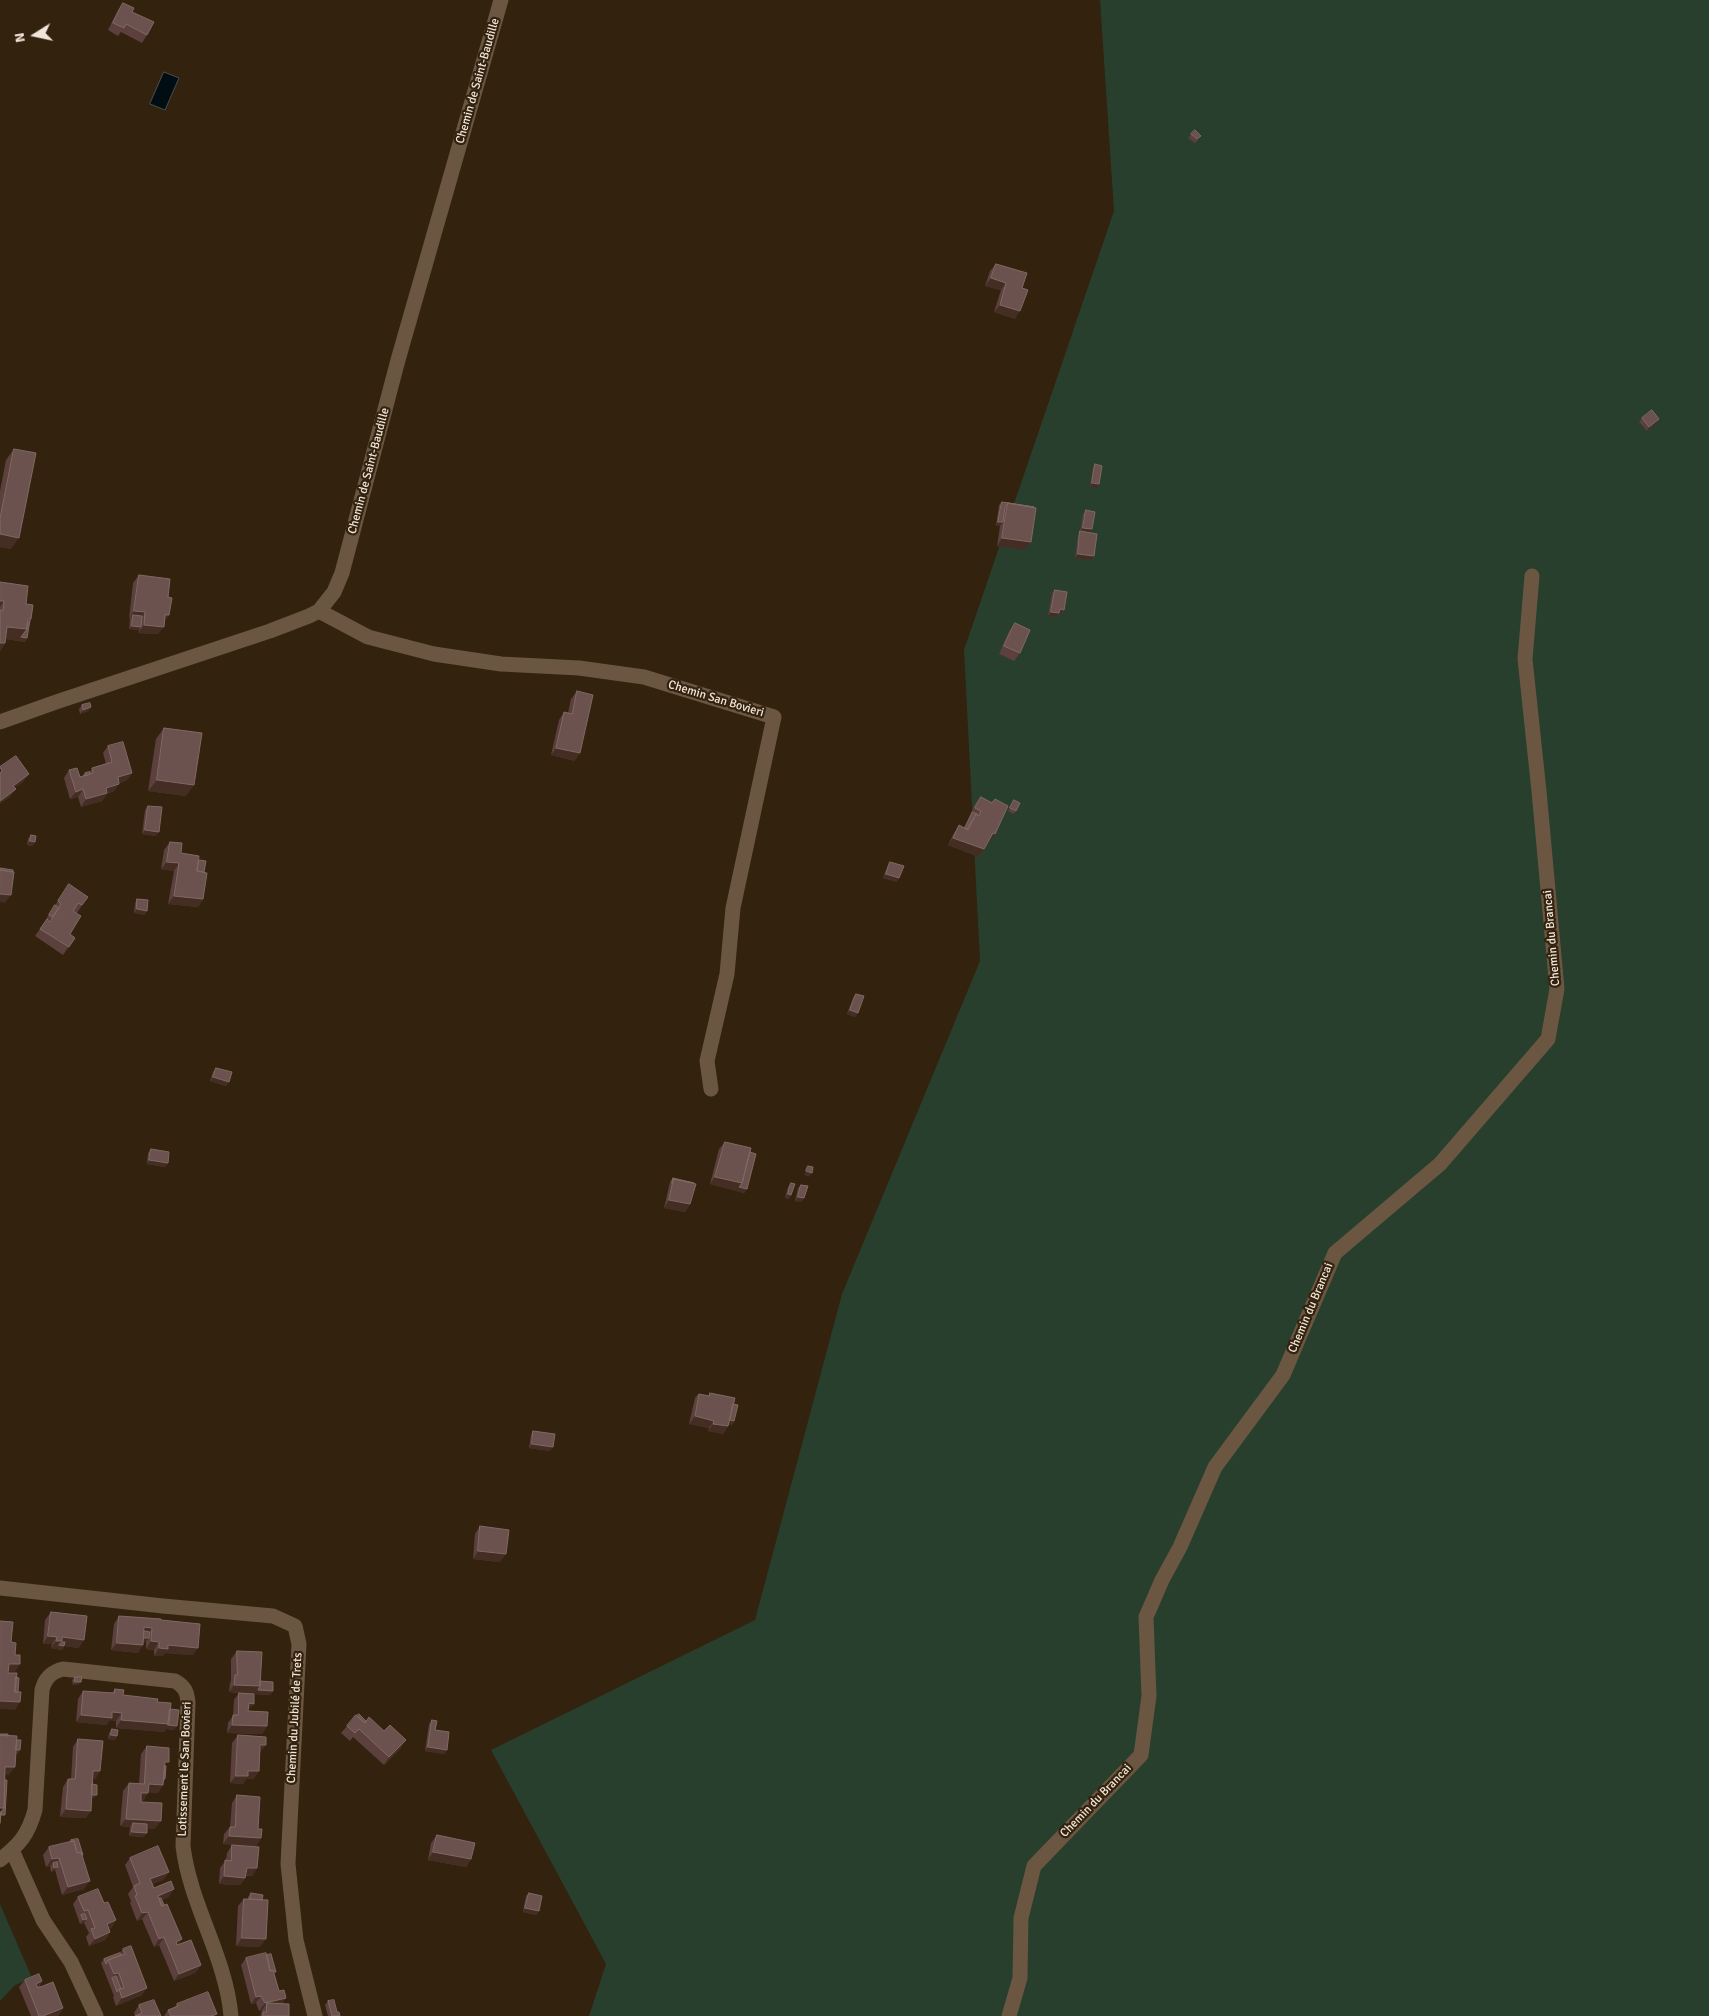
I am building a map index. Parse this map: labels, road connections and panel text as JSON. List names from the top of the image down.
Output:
{
  "streets": {
    "street": [
      "Chemin de Saint-Baudille",
      "Chemin San Bovieri",
      "Chemin du Brancai",
      "Chemin du Jubilé de Trets",
      "Lotissement le San Bovieri"
    ]
  },
  "crossings": [
    ["Chemin de Saint-Baudille", "Chemin San Bovieri"]
  ],
  "north": "left"
}
